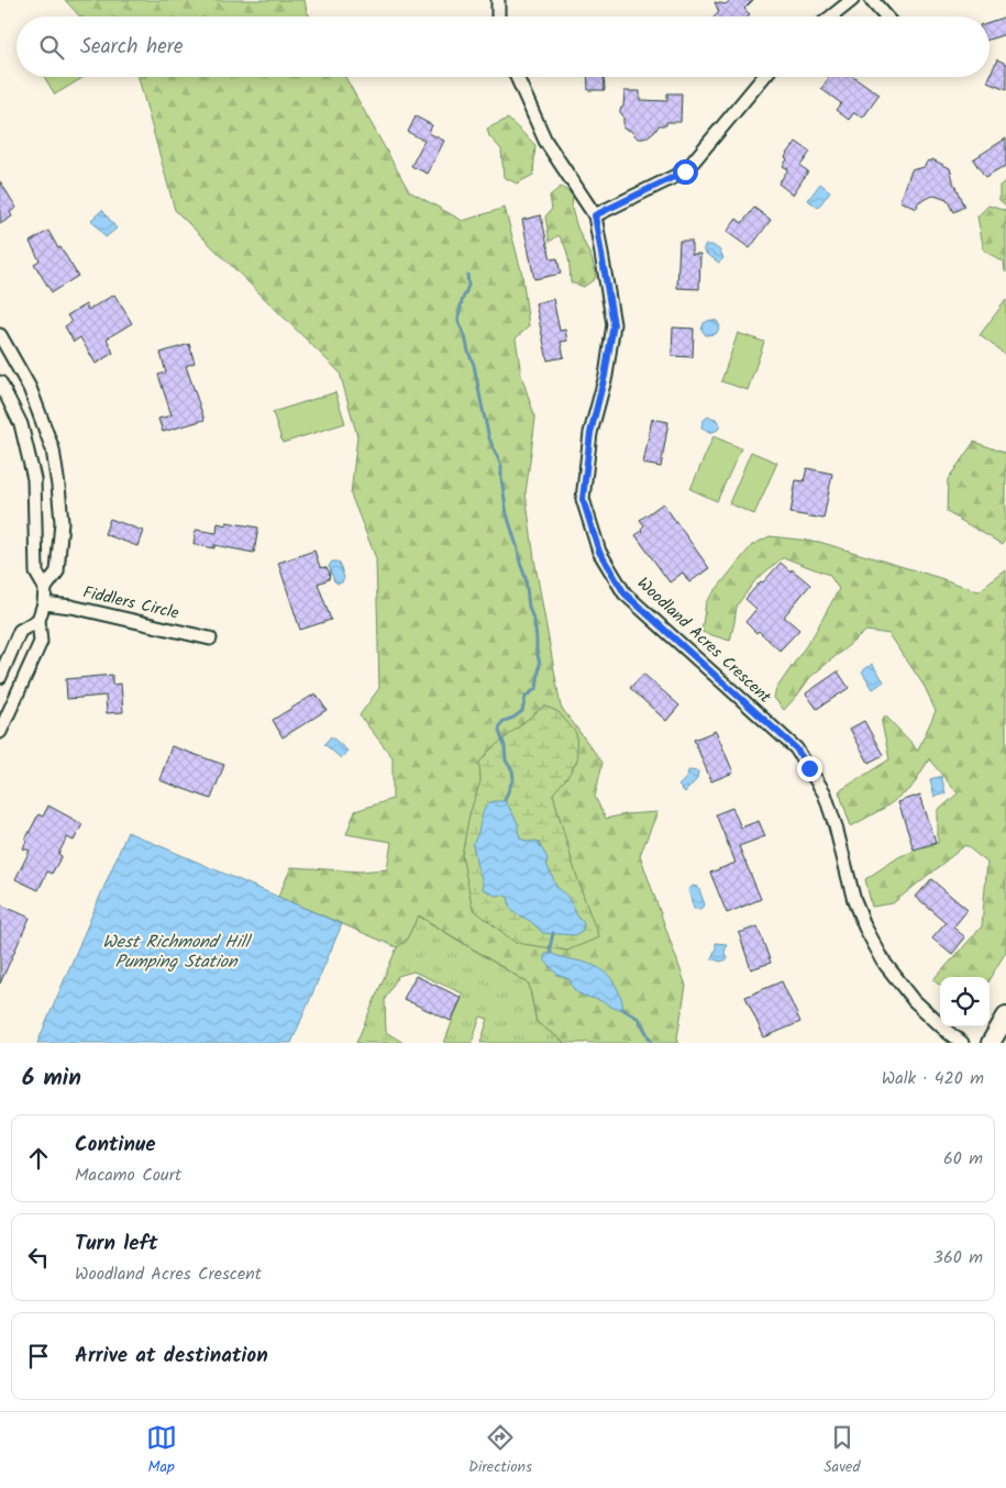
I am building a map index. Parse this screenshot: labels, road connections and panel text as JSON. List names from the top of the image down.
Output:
{
  "streets": {
    "street": ["Fiddlers Circle", "Woodland Acres Crescent"]
  },
  "water": ["West Richmond Hill Pumping Station"],
  "page": {
    "search": "Search here",
    "heading": ["6 min", "Walk · 420 m"],
    "list": [
      ["Continue", "Macamo Court", "60 m"],
      ["Turn left", "Woodland Acres Crescent", "360 m"],
      "Arrive at destination"
    ],
    "nav": ["Map", "Directions", "Saved"]
  }
}
